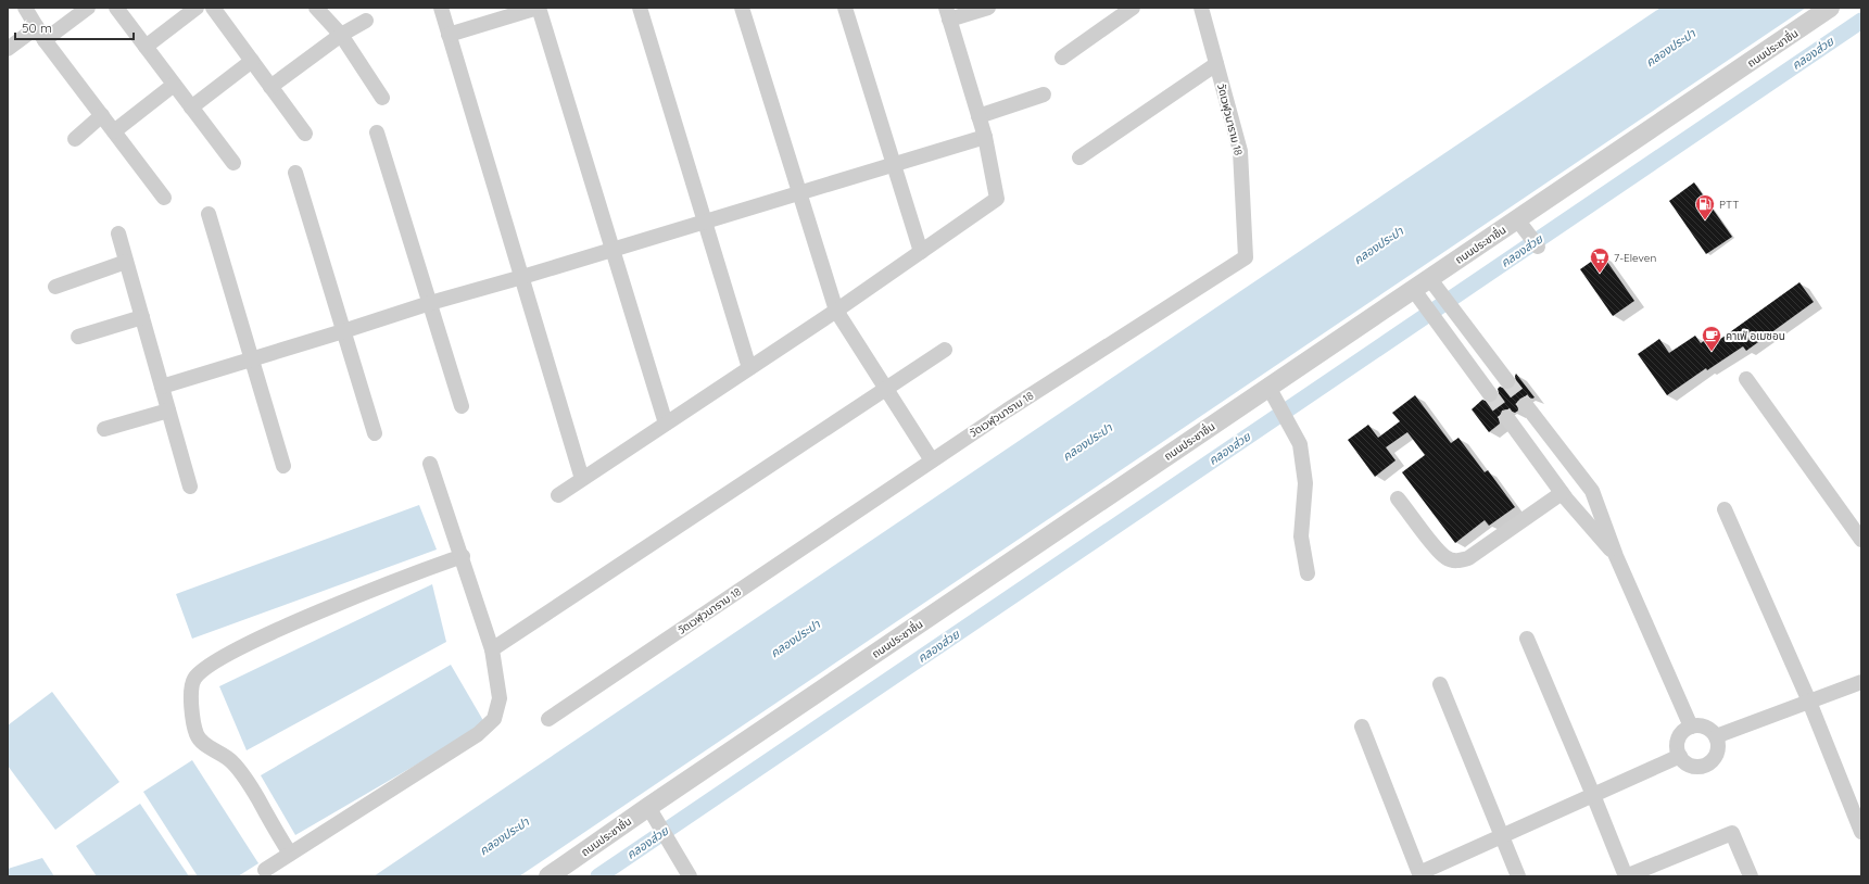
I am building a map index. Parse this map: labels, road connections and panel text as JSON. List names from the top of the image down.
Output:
{
  "streets": {
    "street": ["ถนนประชาชื่น", "วัดเวฬุวนาราม 18"]
  },
  "water": ["คลองประปา", "คลองส่วย"],
  "places": {
    "fuel station": ["PTT"],
    "supermarket": ["7-Eleven"],
    "cafe": ["คาเฟ่ อเมซอน"]
  },
  "scale_bar": "50 m"
}
